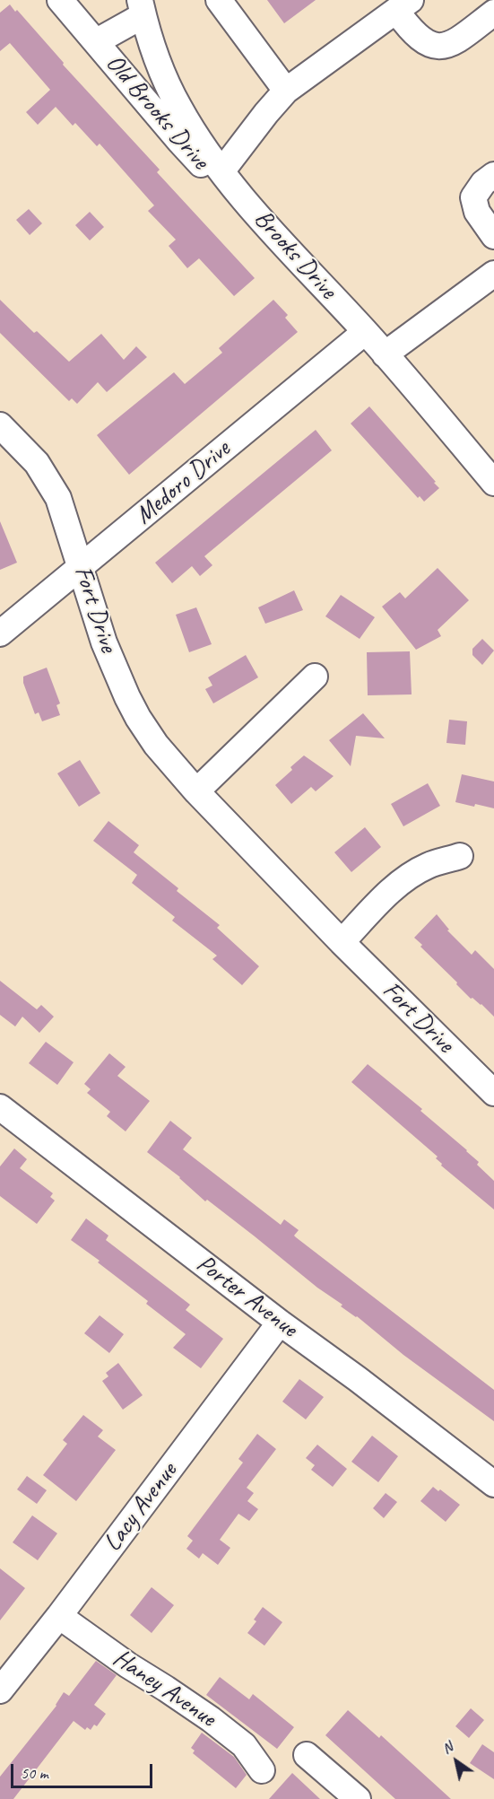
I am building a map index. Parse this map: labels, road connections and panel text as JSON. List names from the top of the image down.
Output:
{
  "streets": {
    "street": [
      "Old Brooks Drive",
      "Brooks Drive",
      "Medoro Drive",
      "Fort Drive",
      "Porter Avenue",
      "Lacy Avenue",
      "Haney Avenue"
    ]
  },
  "crossings": [
    ["Old Brooks Drive", "Brooks Drive"],
    ["Brooks Drive", "Medoro Drive"],
    ["Medoro Drive", "Fort Drive"],
    ["Porter Avenue", "Lacy Avenue"],
    ["Lacy Avenue", "Haney Avenue"]
  ],
  "scale_bar": "50 m",
  "north": "top left"
}
